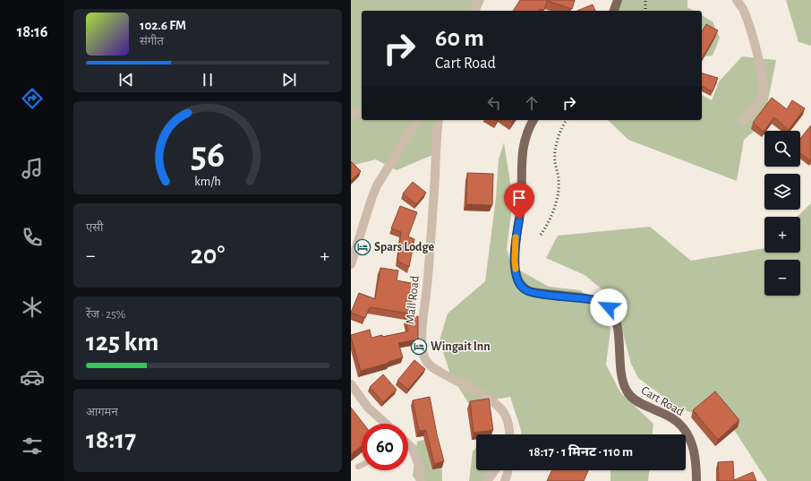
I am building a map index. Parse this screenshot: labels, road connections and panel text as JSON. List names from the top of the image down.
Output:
{
  "streets": {
    "main road": ["Cart Road"],
    "street": ["Mall Road"]
  },
  "places": {
    "hotel": ["Spars Lodge", "Wingait Inn"]
  },
  "page": {
    "tabs": "18:16",
    "turn": ["60 m", "Cart Road"],
    "song": ["102.6 FM", "संगीत"],
    "map_buttons": ["+", "−"],
    "tile": [
      "एसी",
      ["रेंज · 25%", "125 km"],
      ["आगमन", "18:17"]
    ],
    "heat": ["−", "20°", "+"],
    "limit": "60",
    "trip": "18:17 · 1 मिनट · 110 m",
    "gauge": ["56", "km/h"]
  }
}
